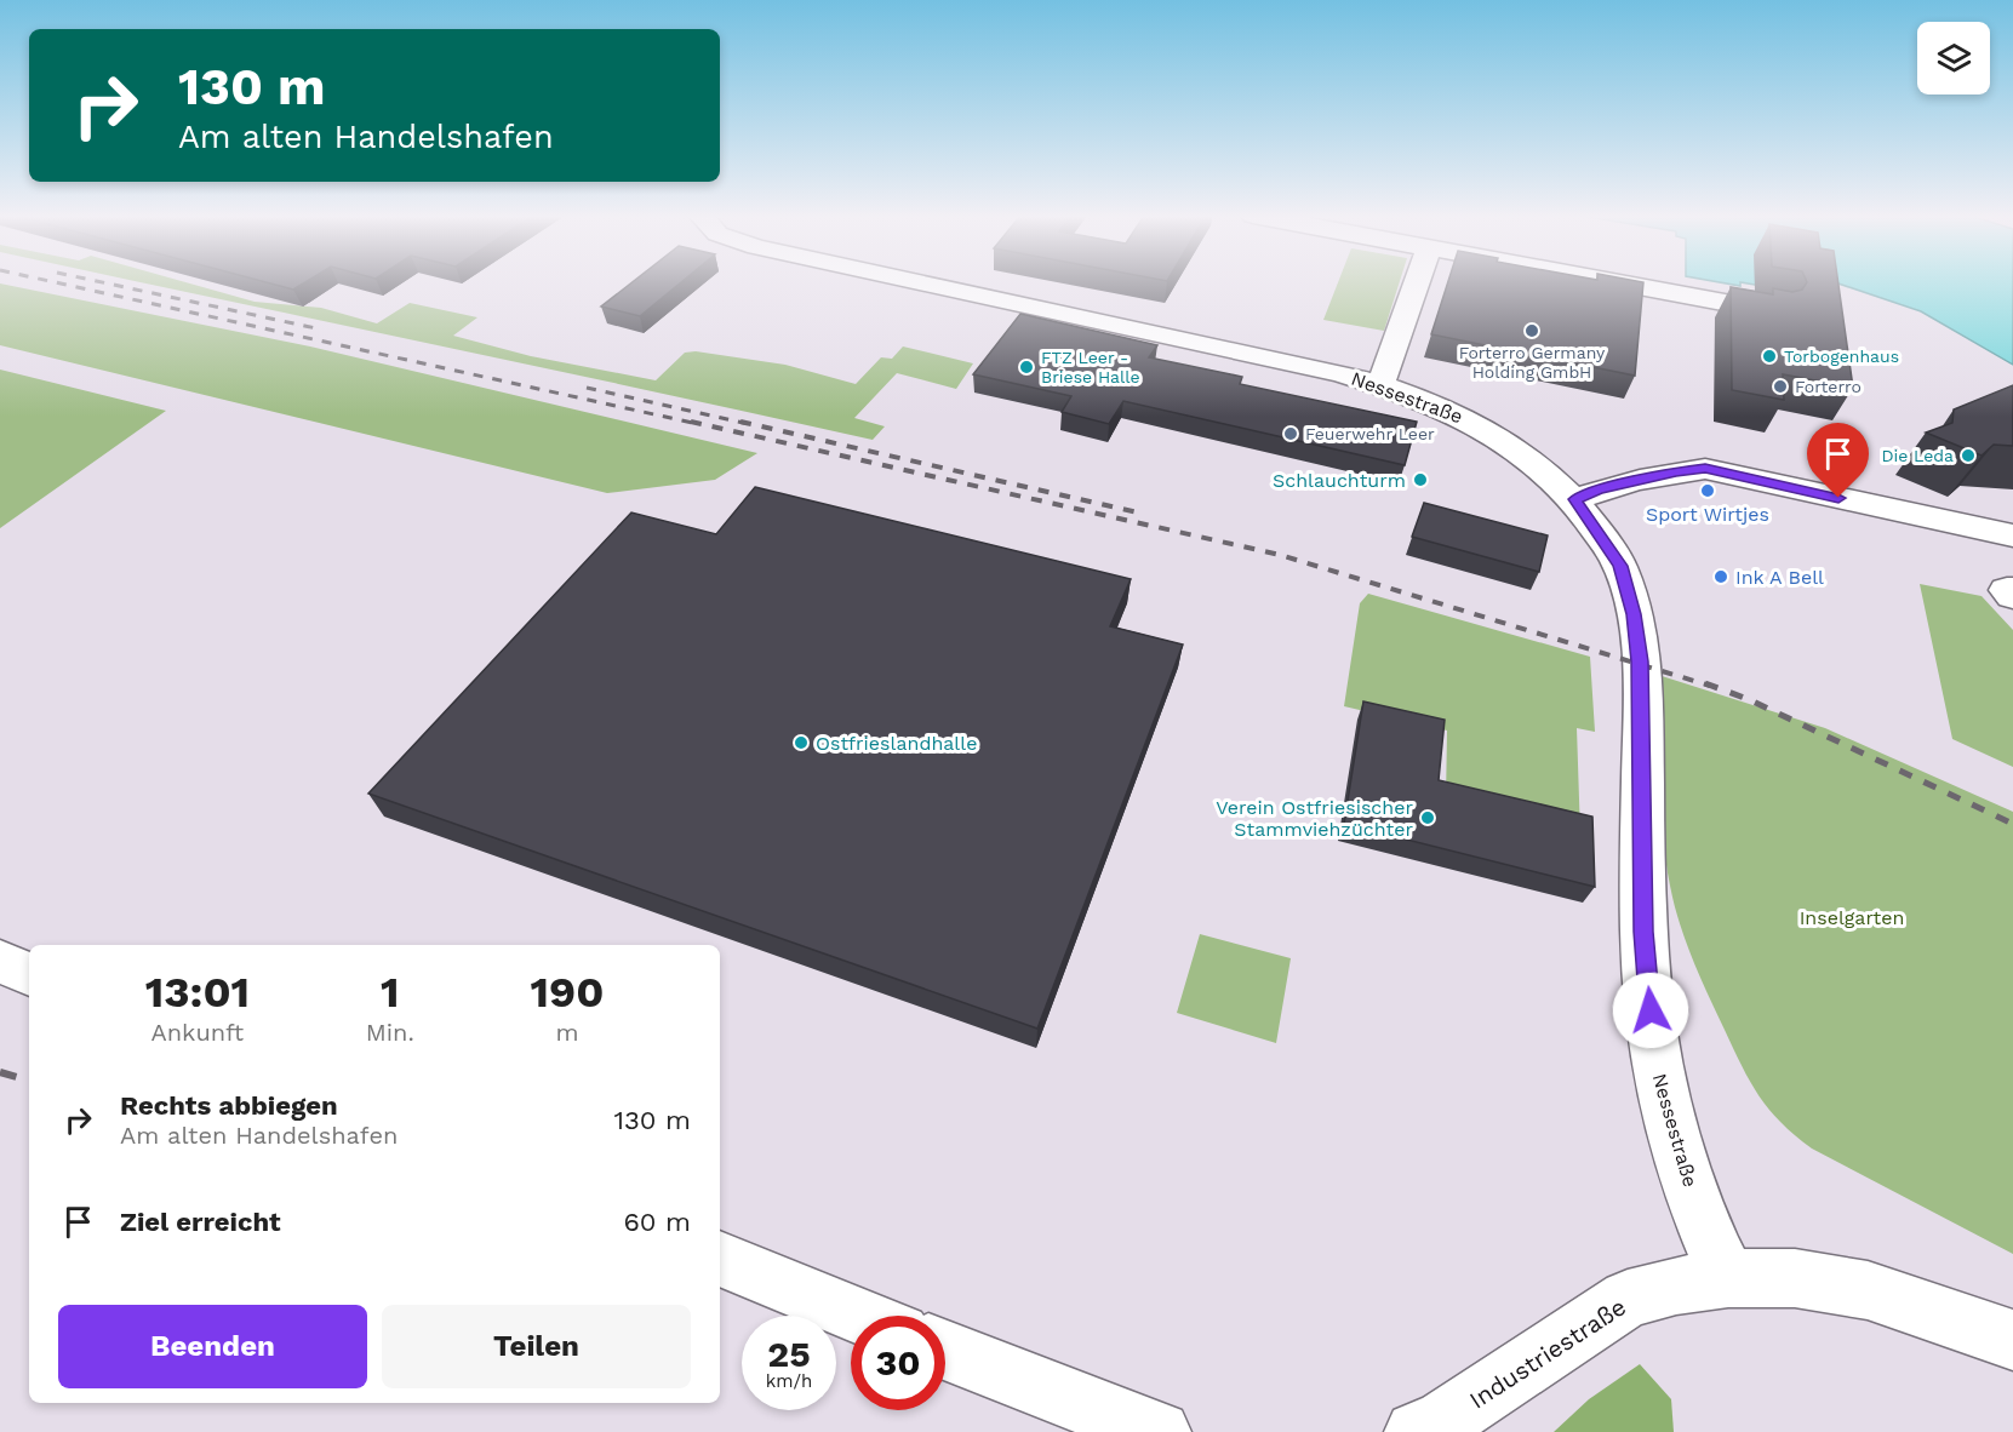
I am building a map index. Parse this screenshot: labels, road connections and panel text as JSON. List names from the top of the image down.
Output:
{
  "streets": {
    "street": ["Nessestraße", "Industriestraße"]
  },
  "crossings": [
    ["Nessestraße", "Industriestraße"]
  ],
  "parks": ["Inselgarten"],
  "places": [
    "Forterro Germany Holding GmbH",
    "Torbogenhaus",
    "FTZ Leer - Briese Halle",
    "Forterro",
    "Feuerwehr Leer",
    "Die Leda",
    "Schlauchturm",
    "Sport Wirtjes",
    "Ink A Bell",
    "Ostfrieslandhalle",
    "Verein Ostfriesischer Stammviehzüchter"
  ],
  "page": {
    "turn": ["130 m", "Am alten Handelshafen"],
    "eta": [
      "13:01",
      "Ankunft",
      "1",
      "Min.",
      "190",
      "m"
    ],
    "list": [
      {
        "name": "Rechts abbiegen",
        "note": "Am alten Handelshafen",
        "value": "130 m"
      },
      {
        "name": "Ziel erreicht",
        "value": "60 m"
      }
    ],
    "buttons": ["Beenden", "Teilen"],
    "speed": "25 km/h",
    "limit": "30"
  }
}
